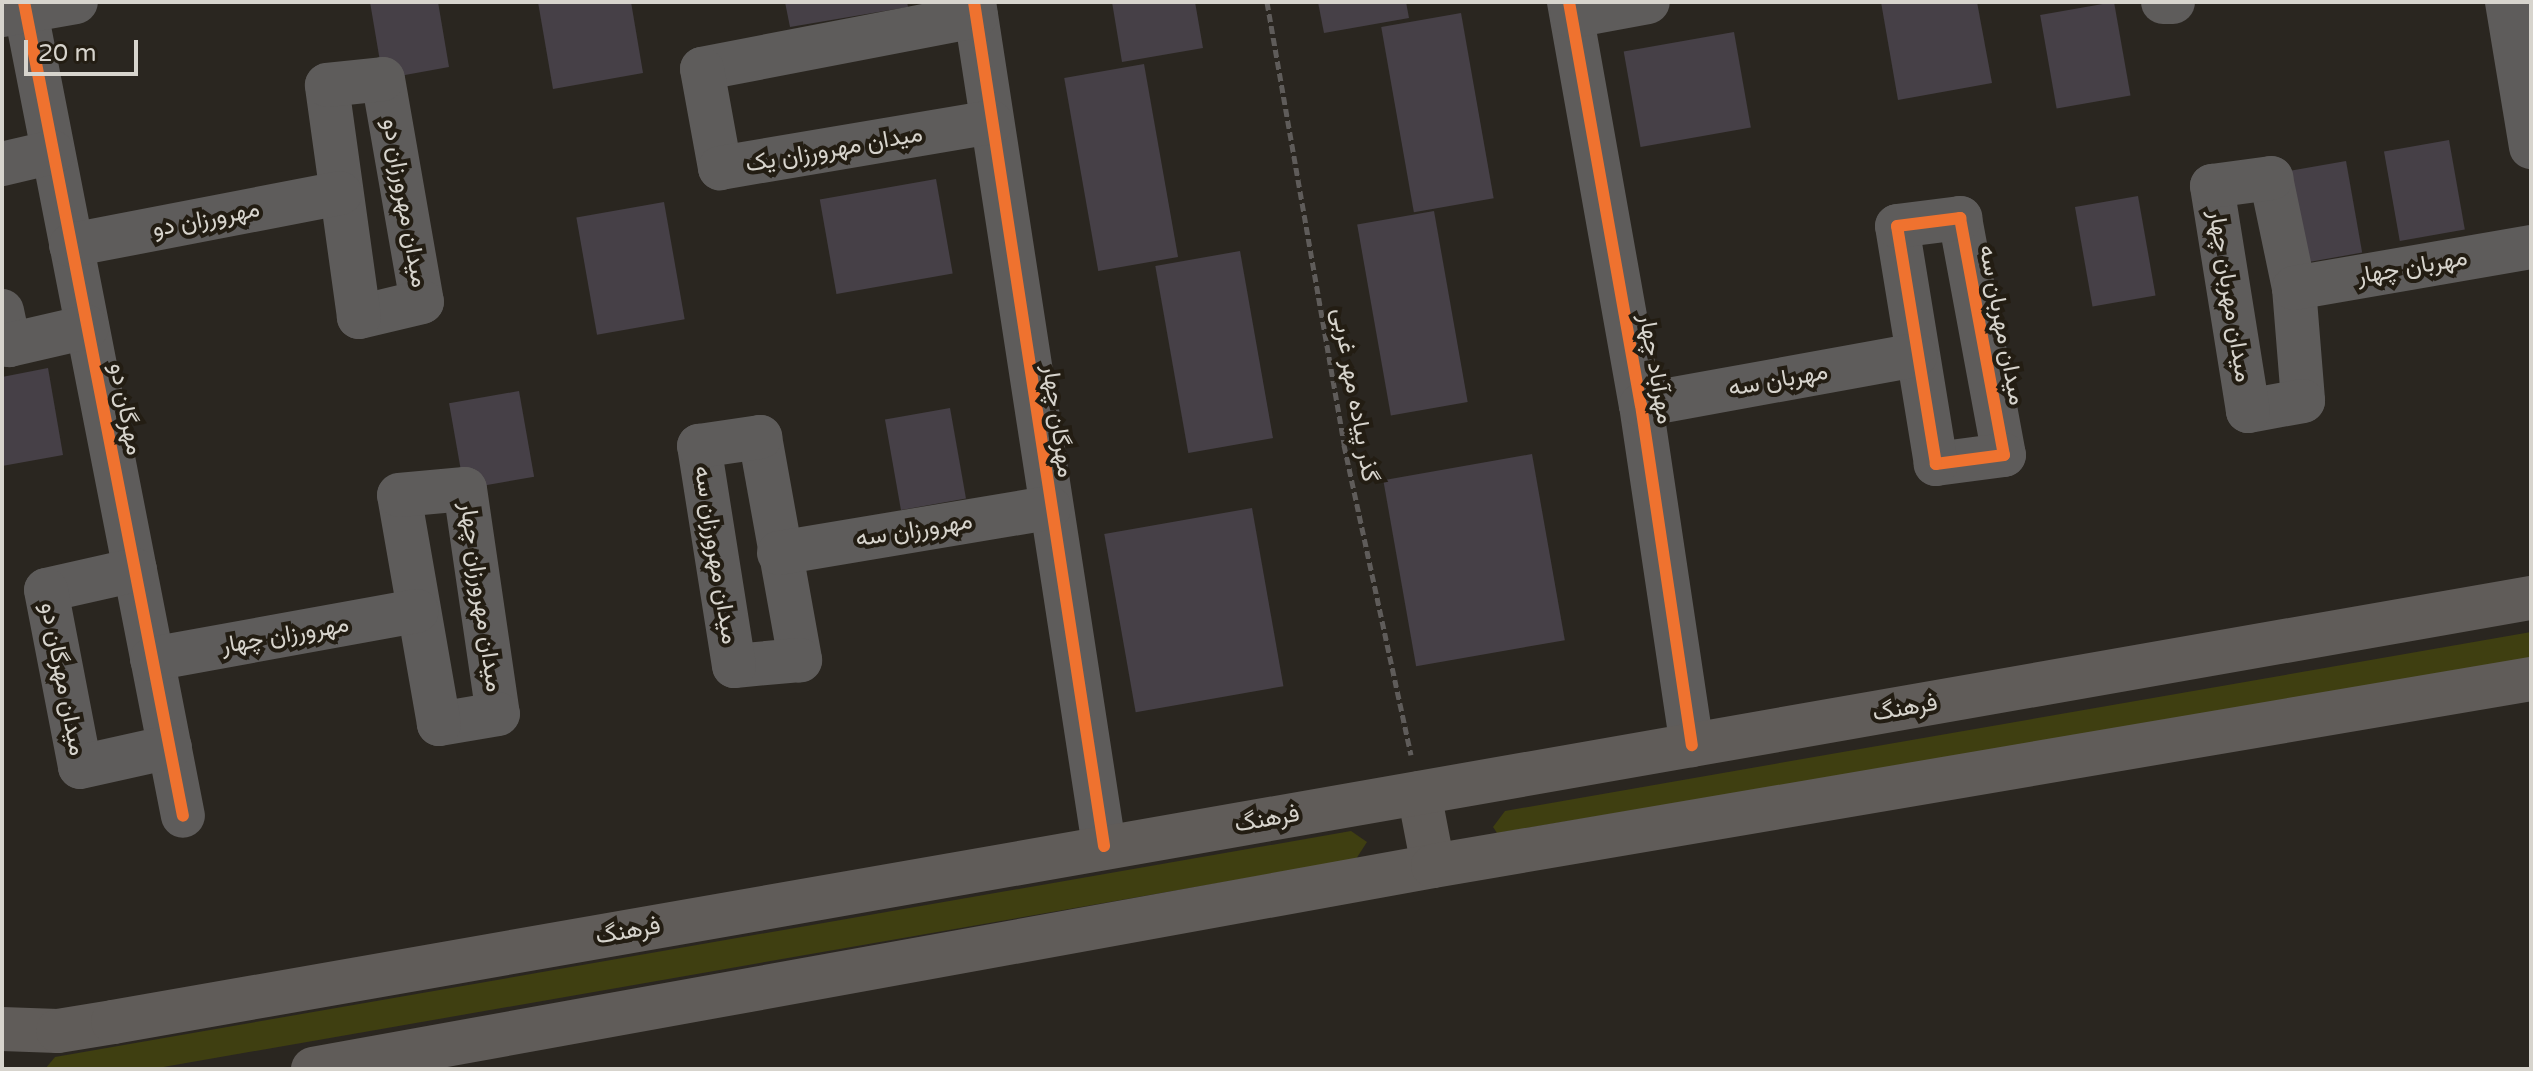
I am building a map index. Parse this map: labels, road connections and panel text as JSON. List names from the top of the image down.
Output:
{
  "streets": {
    "main road": ["فرهنگ"],
    "street": [
      "میدان مهرورزان یک",
      "میدان مهرورزان دو",
      "مهرورزان دو",
      "مهربان چهار",
      "میدان مهربان چهار",
      "میدان مهربان سه",
      "مهرآباد چهار",
      "مهربان سه",
      "مهرگان دو",
      "مهرگان چهار",
      "مهرورزان سه",
      "میدان مهرورزان سه",
      "میدان مهرورزان چهار",
      "مهرورزان چهار",
      "میدان مهرگان دو"
    ],
    "path": ["گذر پیاده مهر غربی"]
  },
  "crossings": [
    ["میدان مهرورزان یک", "مهرگان چهار"],
    ["میدان مهرورزان دو", "مهرورزان دو"],
    ["مهرورزان دو", "مهرگان دو"],
    ["مهربان چهار", "میدان مهربان چهار"],
    ["میدان مهربان سه", "مهربان سه"],
    ["مهرآباد چهار", "مهربان سه"],
    ["مهرآباد چهار", "فرهنگ"],
    ["گذر پیاده مهر غربی", "فرهنگ"],
    ["مهرگان دو", "مهرورزان چهار"],
    ["مهرگان دو", "میدان مهرگان دو"],
    ["مهرگان چهار", "مهرورزان سه"],
    ["مهرگان چهار", "فرهنگ"],
    ["مهرورزان سه", "میدان مهرورزان سه"],
    ["میدان مهرورزان چهار", "مهرورزان چهار"]
  ],
  "scale_bar": "20 m"
}
